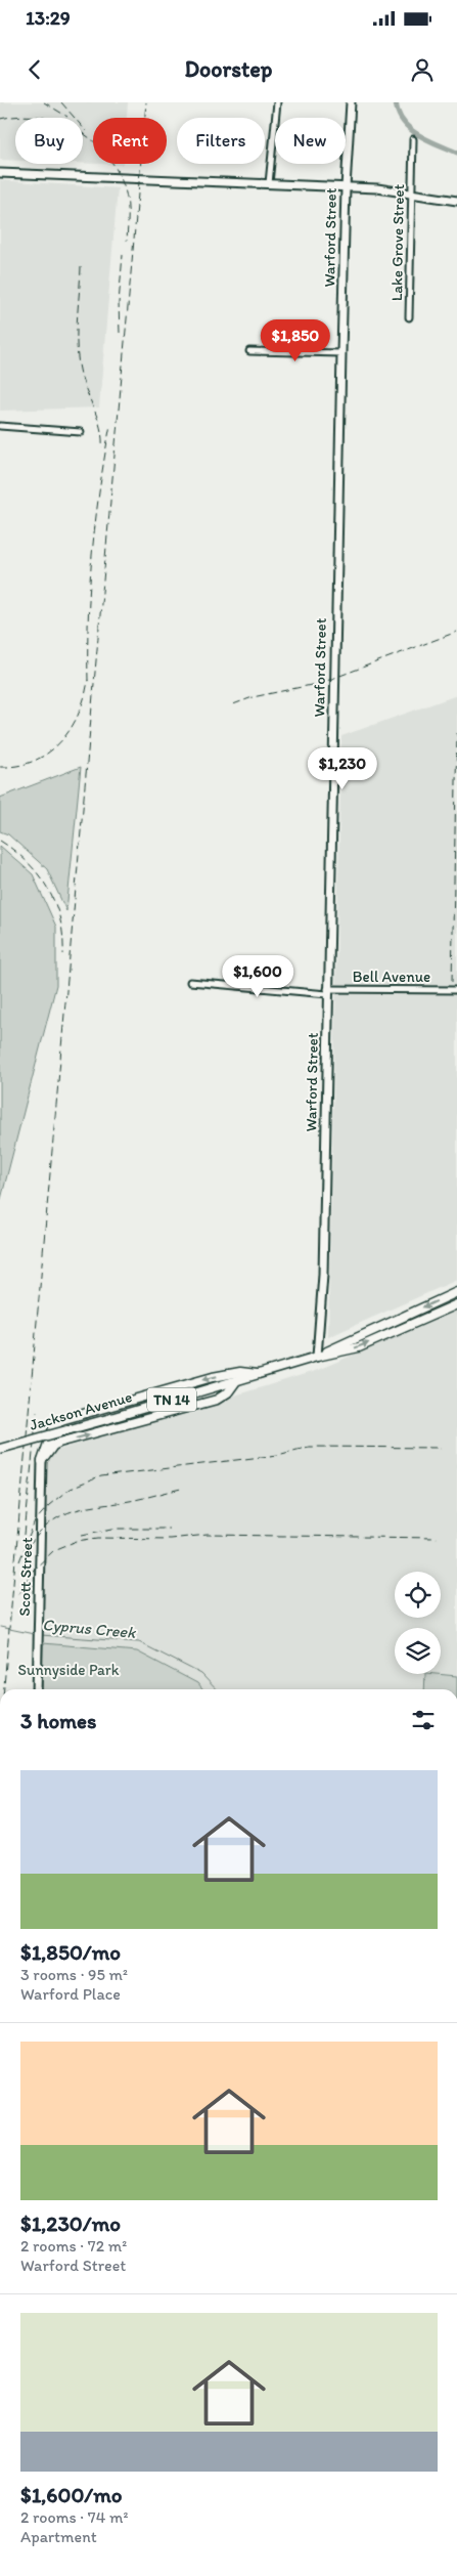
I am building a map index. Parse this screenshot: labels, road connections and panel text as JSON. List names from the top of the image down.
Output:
{
  "streets": {
    "main road": [
      "Warford Street",
      "TN 14",
      "Jackson Avenue",
      "Scott Street"
    ],
    "street": ["Lake Grove Street", "Bell Avenue"]
  },
  "crossings": [
    ["Warford Street", "Bell Avenue"],
    ["Warford Street", "Jackson Avenue"]
  ],
  "water": ["Cyprus Creek"],
  "parks": ["Sunnyside Park"],
  "page": {
    "status": "13:29",
    "header": "Doorstep",
    "chip": [
      "Buy",
      "Rent",
      "Filters",
      "New"
    ],
    "price": ["$1,850", "$1,230", "$1,600"],
    "heading": "3 homes",
    "list": [
      {
        "name": "$1,850/mo",
        "note": "3 rooms · 95 m² · Warford Place"
      },
      {
        "name": "$1,230/mo",
        "note": "2 rooms · 72 m² · Warford Street"
      },
      {
        "name": "$1,600/mo",
        "note": "2 rooms · 74 m² · Apartment"
      }
    ]
  }
}
